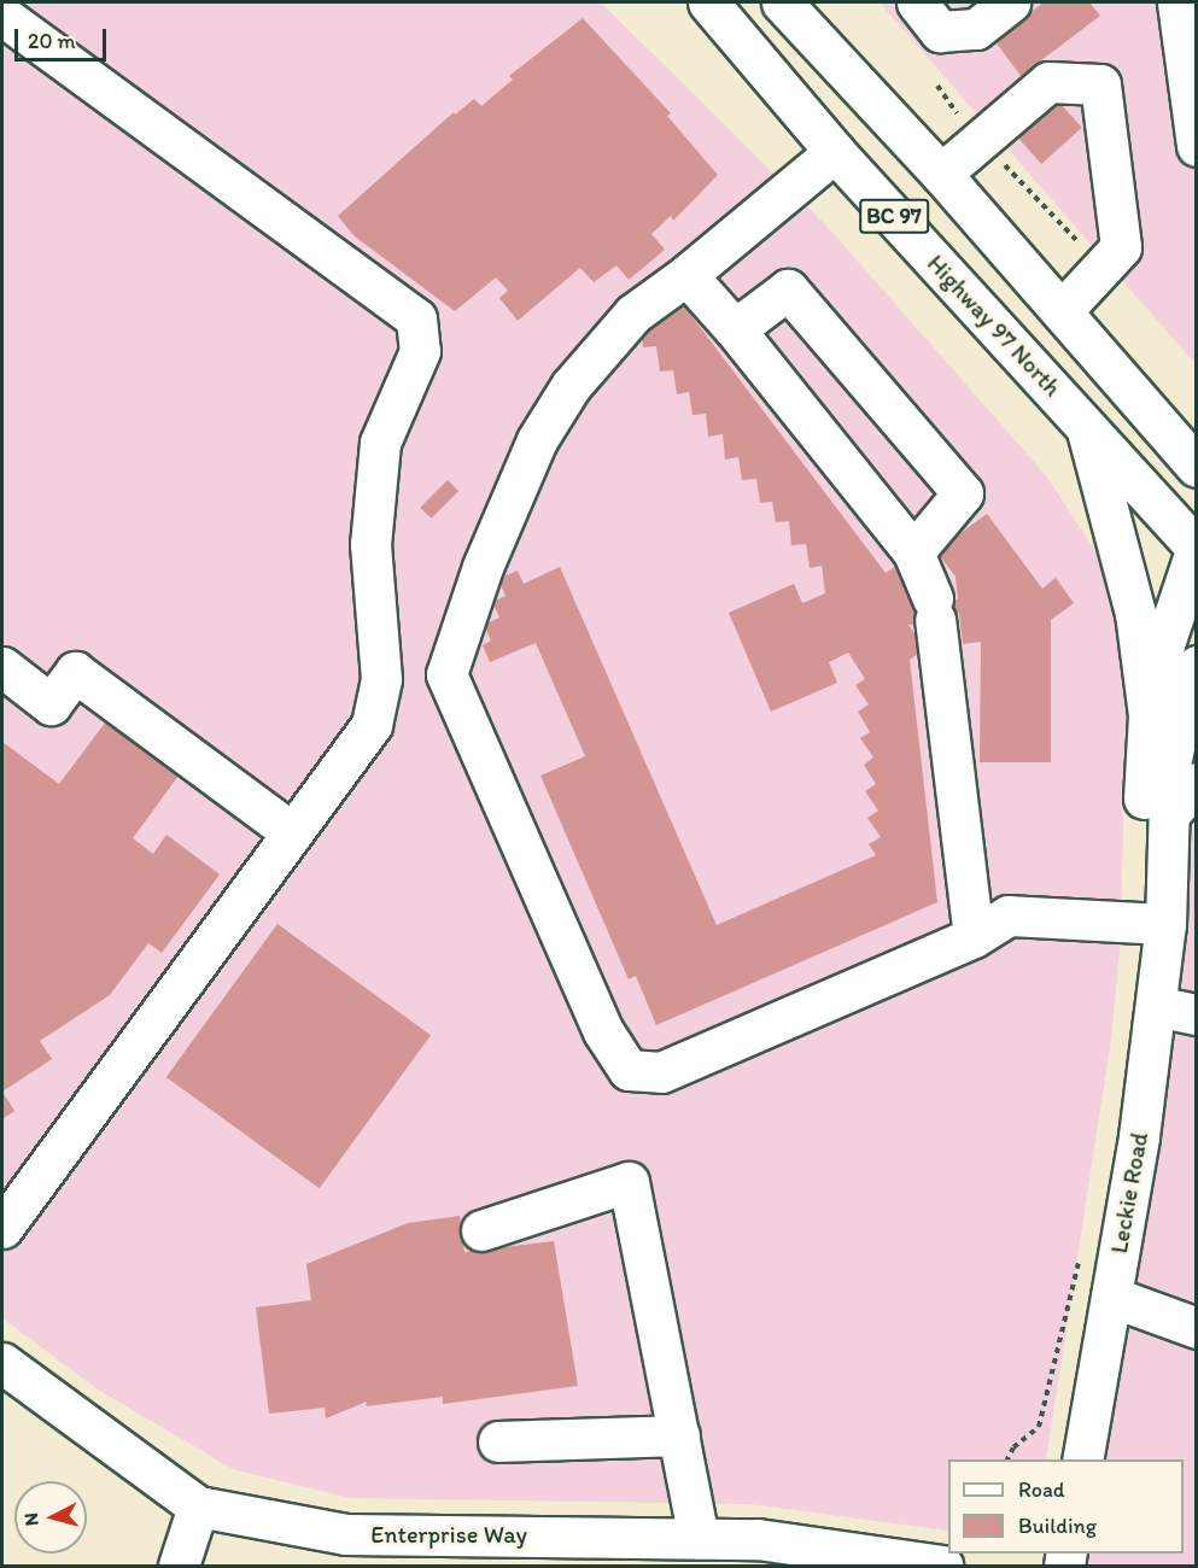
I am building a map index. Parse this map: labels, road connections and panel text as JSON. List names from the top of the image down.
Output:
{
  "streets": {
    "main road": [
      "BC 97",
      "Highway 97 North",
      "Leckie Road",
      "Enterprise Way"
    ]
  },
  "crossings": [
    ["Highway 97 North", "Leckie Road"]
  ],
  "legend": ["Road", "Building"],
  "scale_bar": "20 m",
  "north": "left"
}
